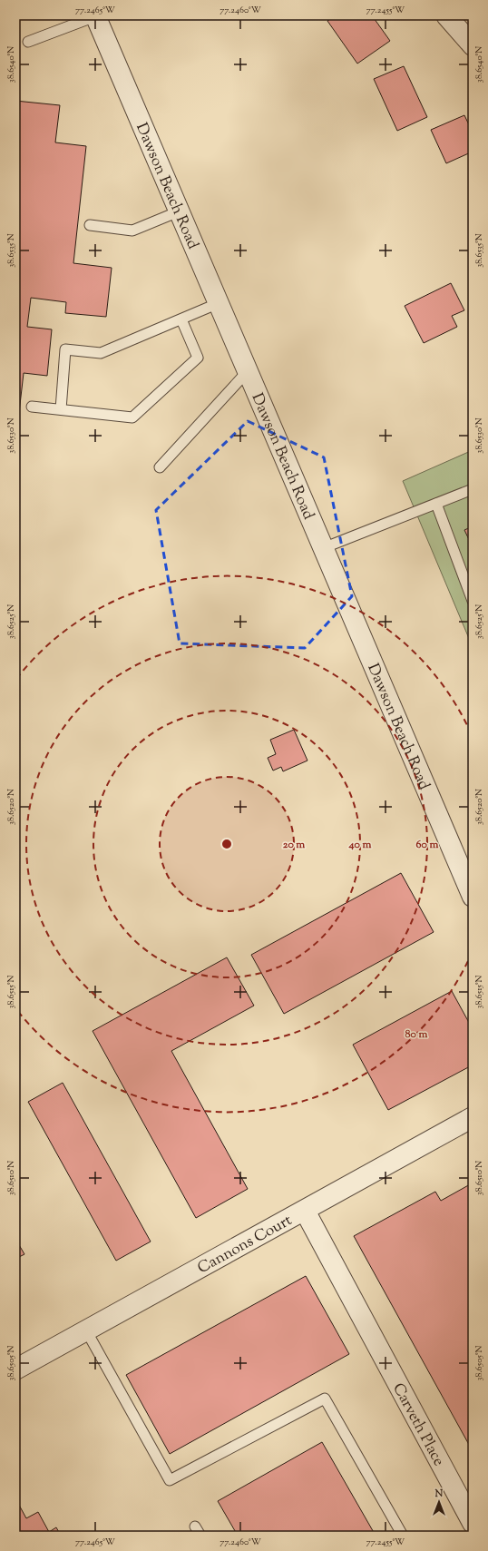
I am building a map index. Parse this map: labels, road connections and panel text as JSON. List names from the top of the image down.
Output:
{
  "streets": {
    "street": ["Dawson Beach Road", "Cannons Court", "Carveth Place"]
  },
  "crossings": [
    ["Cannons Court", "Carveth Place"]
  ],
  "north": "top",
  "coordinates": [
    "77.2465°W",
    "77.2460°W",
    "77.2455°W",
    "38.6540°N",
    "38.6535°N",
    "38.6530°N",
    "38.6525°N",
    "38.6520°N",
    "38.6515°N",
    "38.6510°N",
    "38.6505°N"
  ],
  "rings": [
    "20 m",
    "40 m",
    "60 m",
    "80 m"
  ]
}
